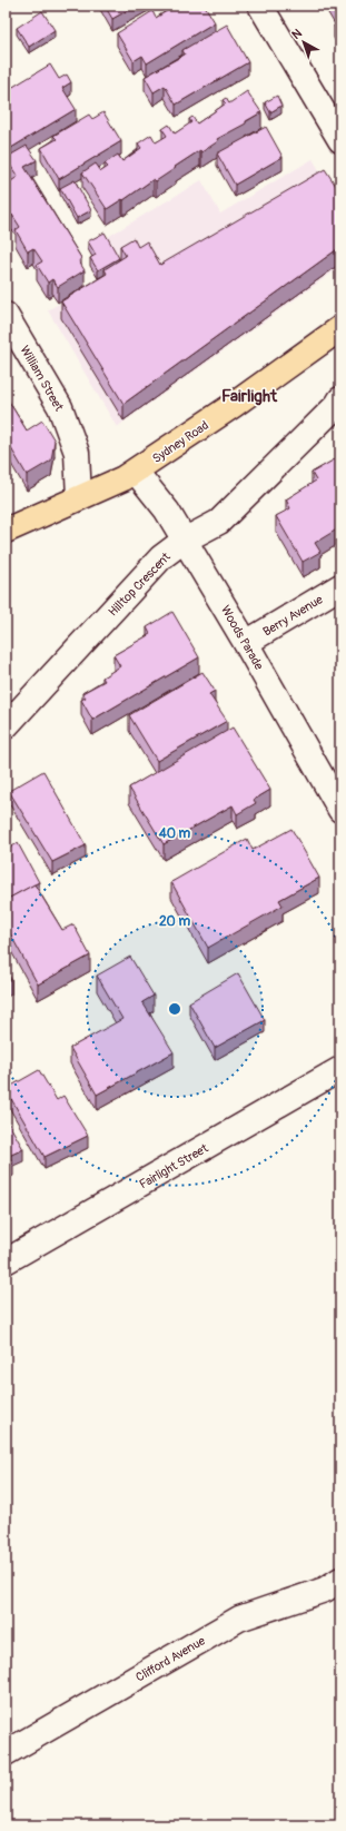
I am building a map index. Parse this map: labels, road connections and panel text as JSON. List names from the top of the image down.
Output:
{
  "streets": {
    "main road": ["Sydney Road"],
    "street": [
      "William Street",
      "Hilltop Crescent",
      "Berry Avenue",
      "Woods Parade",
      "Fairlight Street",
      "Clifford Avenue"
    ]
  },
  "crossings": [
    ["William Street", "Sydney Road"],
    ["Sydney Road", "Woods Parade"],
    ["Hilltop Crescent", "Woods Parade"],
    ["Berry Avenue", "Woods Parade"]
  ],
  "districts": ["Fairlight"],
  "north": "top left",
  "rings": ["40 m", "20 m"]
}
